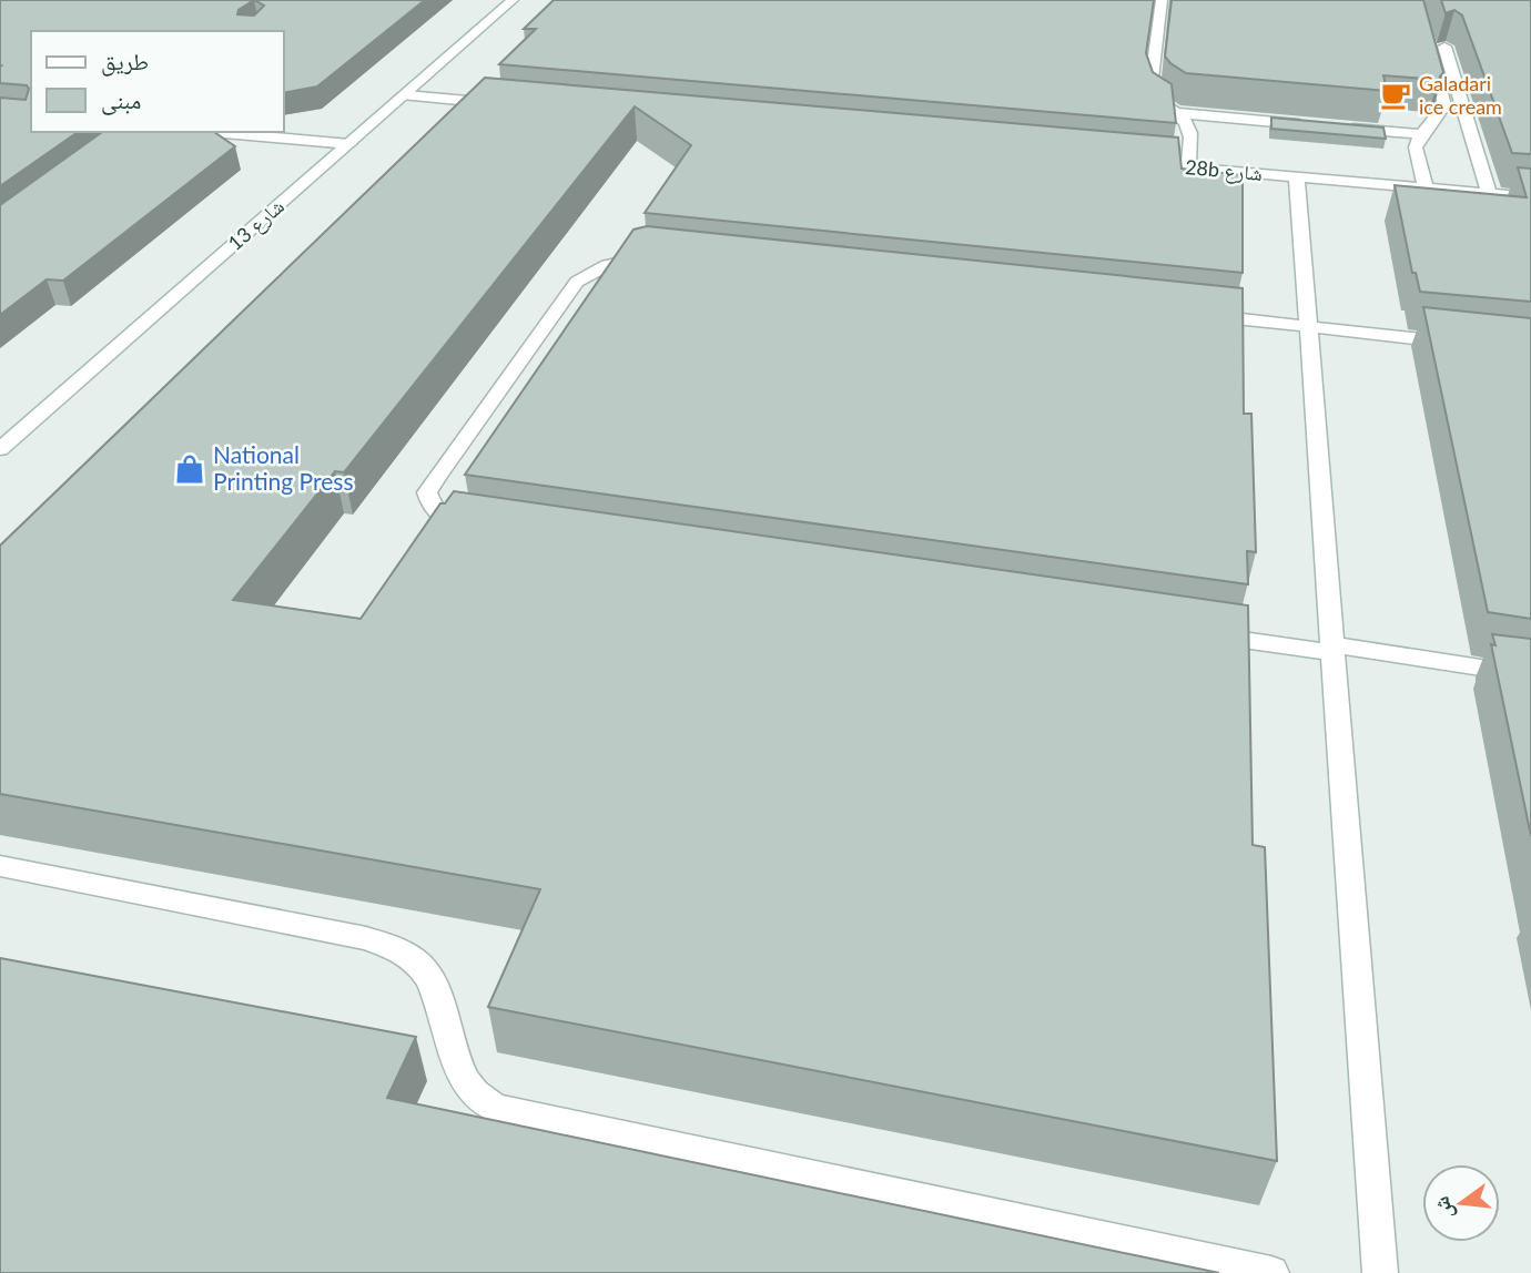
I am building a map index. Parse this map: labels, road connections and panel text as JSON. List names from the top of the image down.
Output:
{
  "streets": {
    "street": ["28b شارع", "شارع 13"]
  },
  "places": {
    "cafe": ["Galadari ice cream"],
    "shop": ["National Printing Press"]
  },
  "legend": ["طريق", "مبنى"],
  "north": "left"
}
